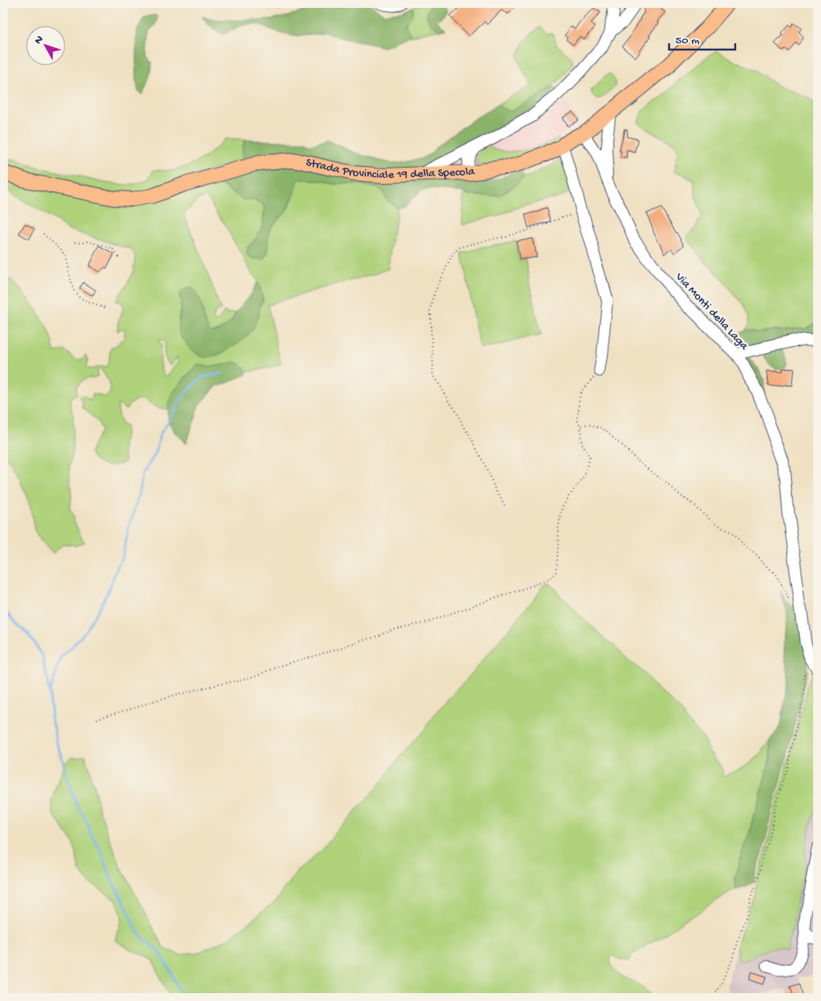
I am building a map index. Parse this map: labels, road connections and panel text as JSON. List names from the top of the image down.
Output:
{
  "streets": {
    "main road": ["Strada Provinciale 19 della Specola"],
    "street": ["Via Monti della Laga"]
  },
  "crossings": [
    ["Strada Provinciale 19 della Specola", "Via Monti della Laga"]
  ],
  "scale_bar": "50 m",
  "north": "top left"
}
